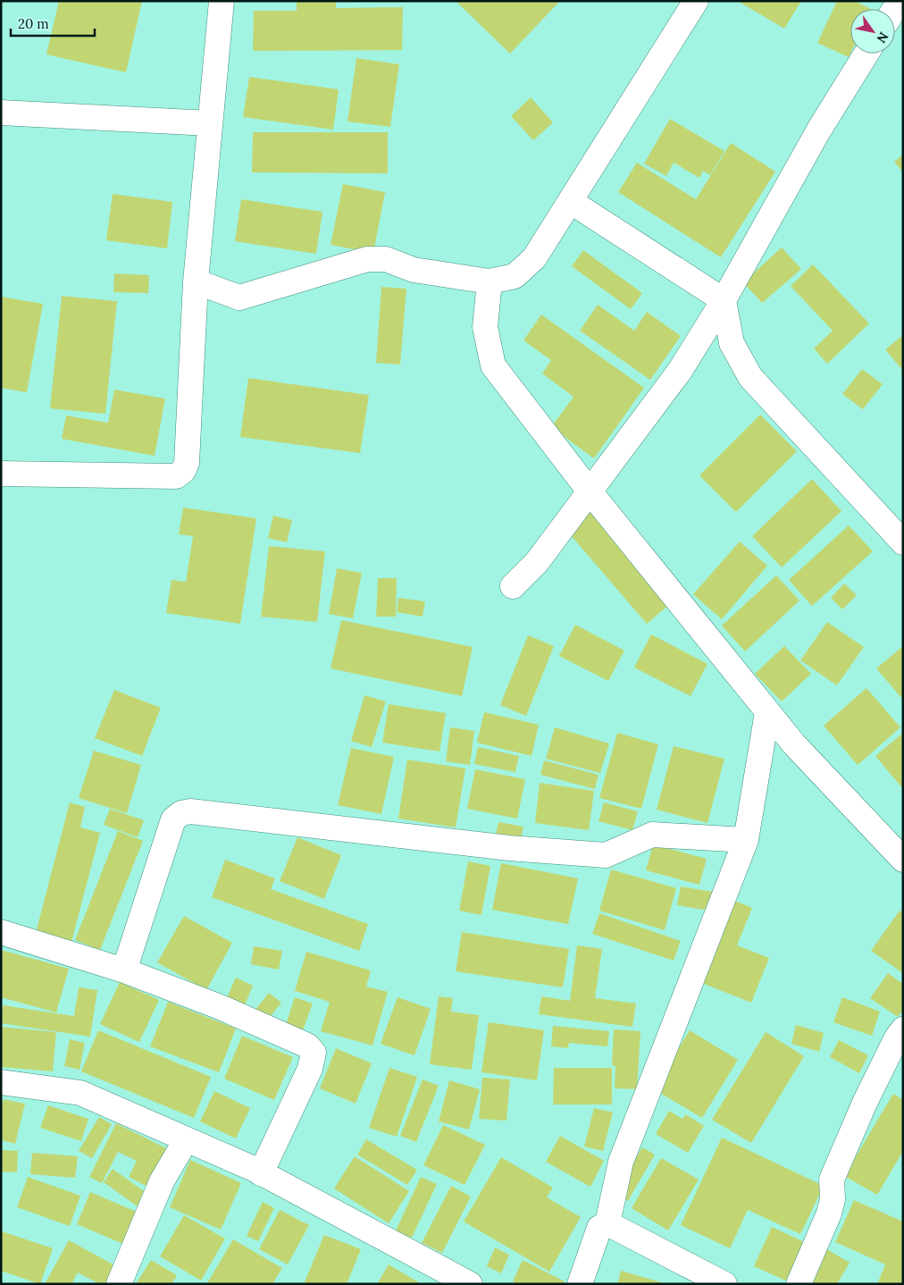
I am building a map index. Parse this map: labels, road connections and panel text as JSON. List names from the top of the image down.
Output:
{
  "scale_bar": "20 m",
  "north": "bottom right"
}
